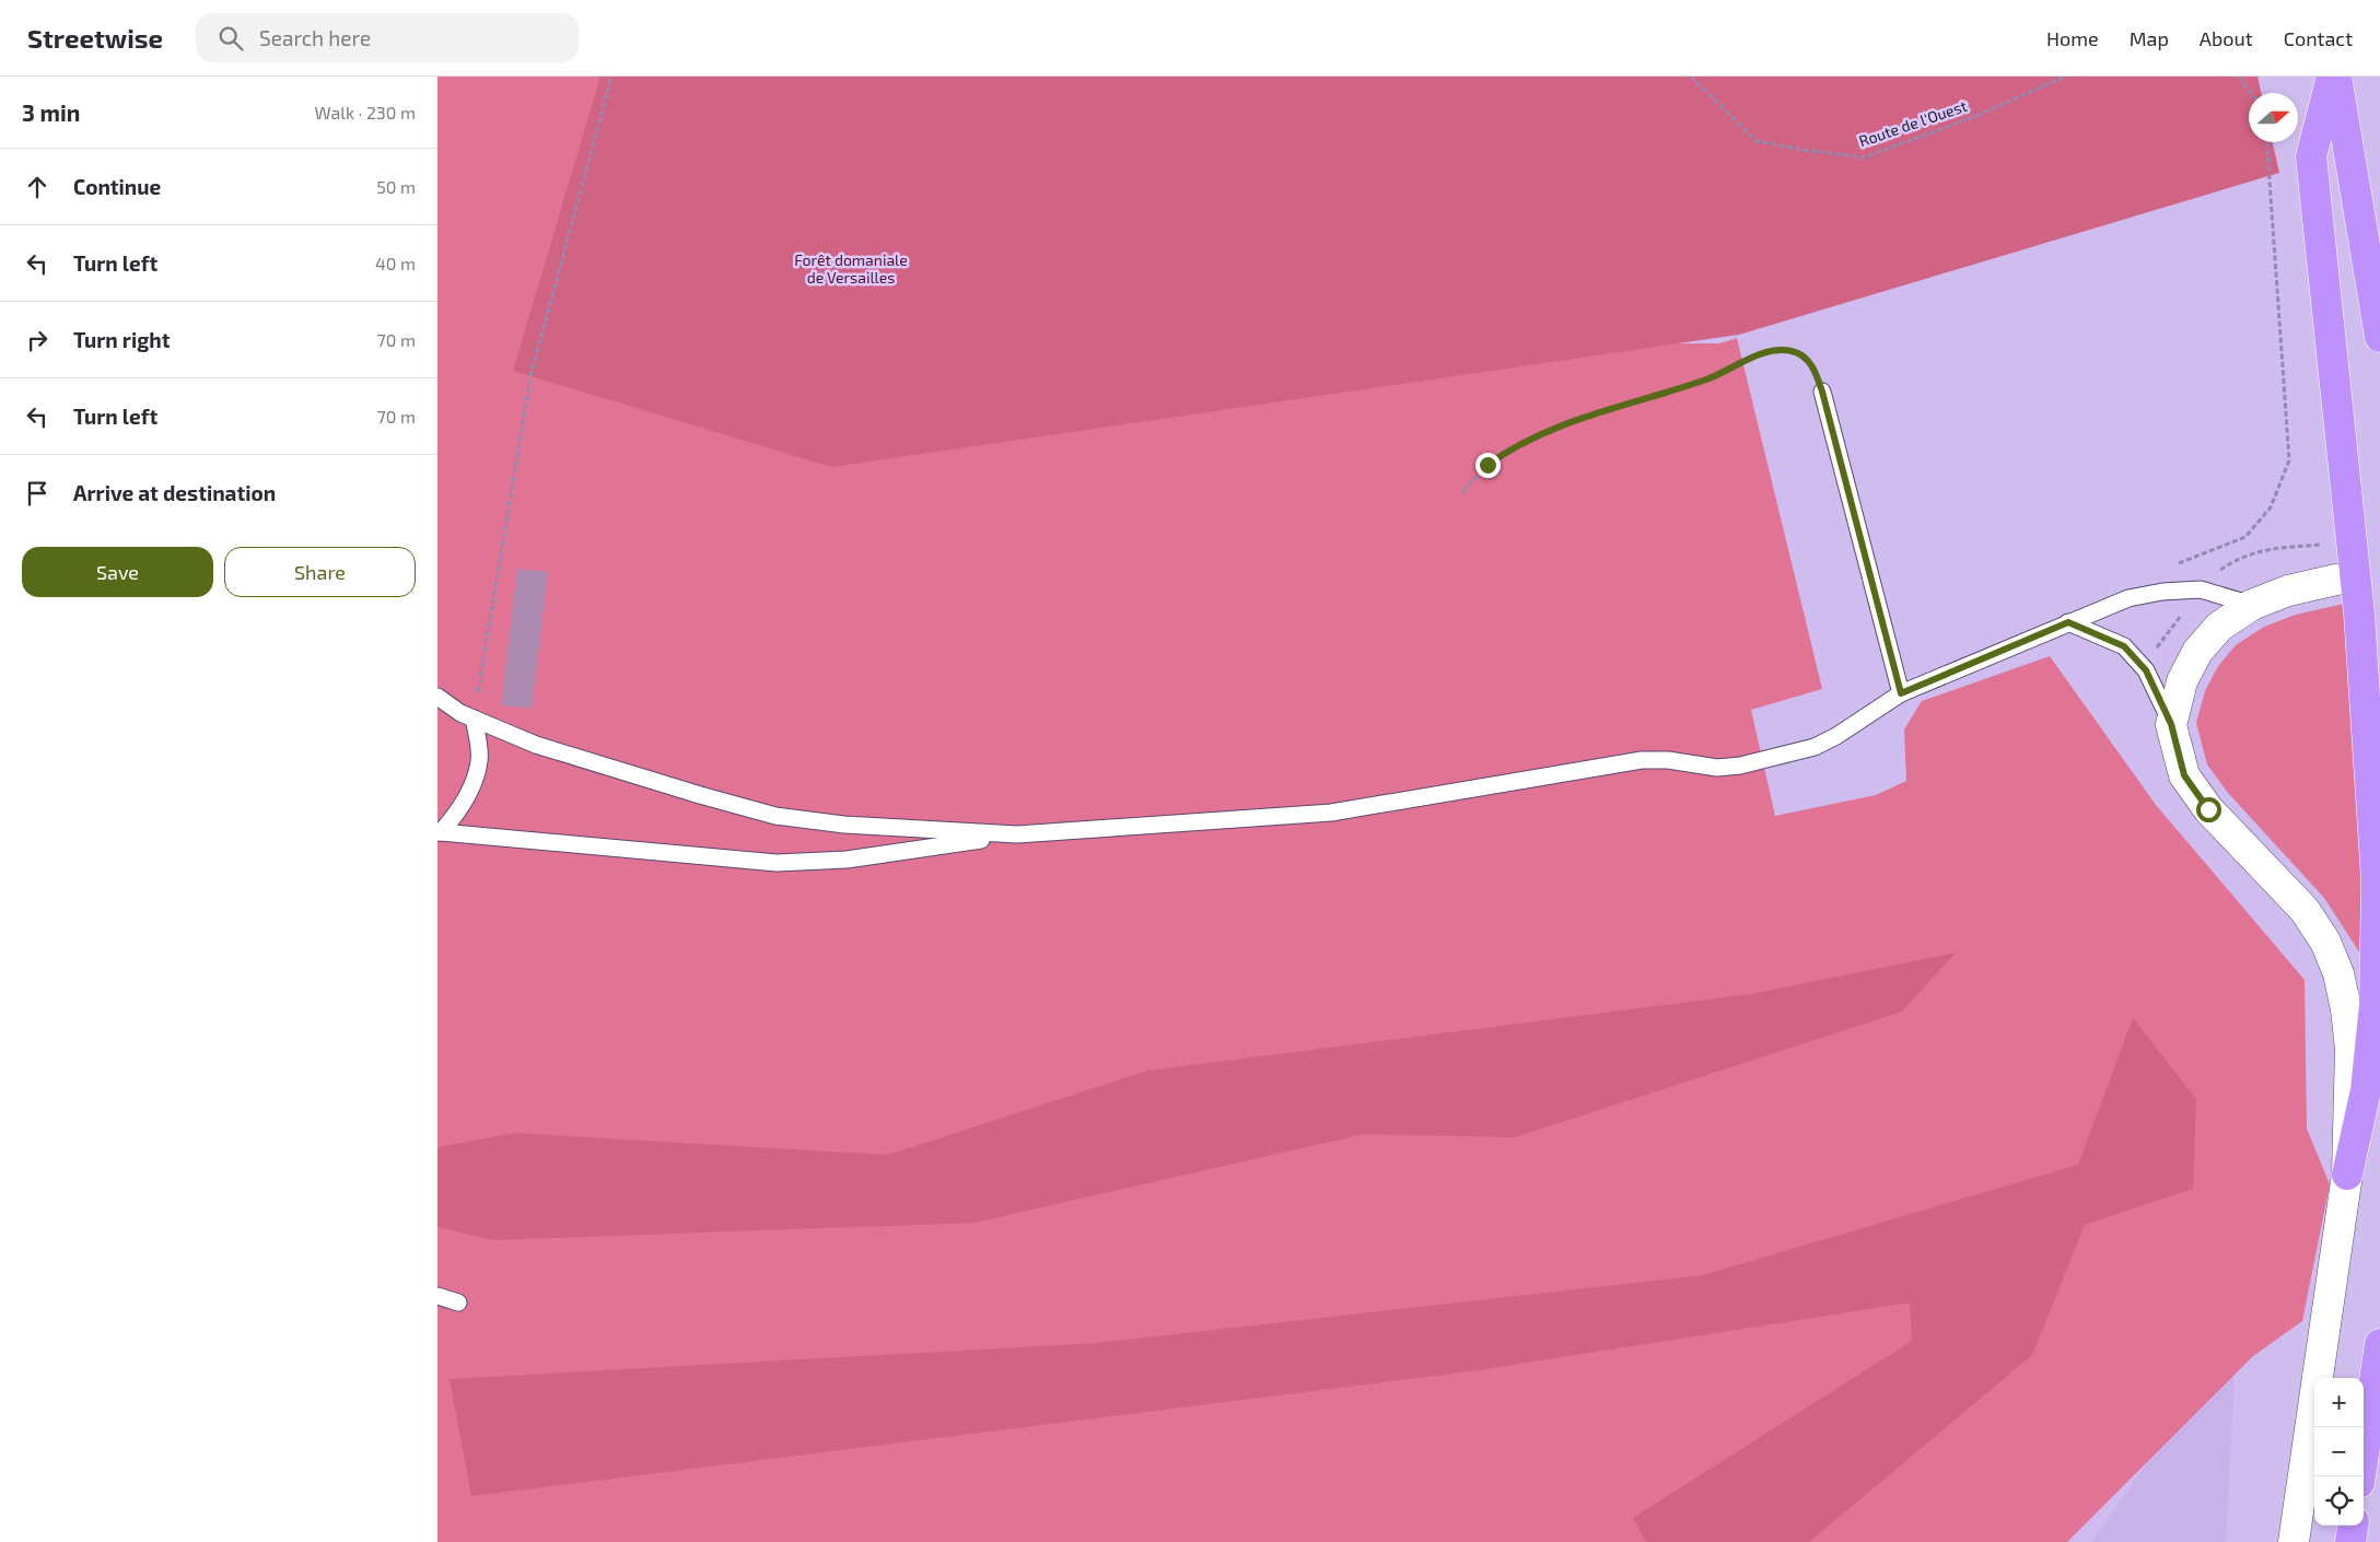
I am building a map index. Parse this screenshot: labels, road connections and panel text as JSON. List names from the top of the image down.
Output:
{
  "streets": {
    "path": ["Route de l'Ouest"]
  },
  "parks": ["Forêt domaniale de Versailles"],
  "north": "right",
  "page": {
    "header": "Streetwise",
    "search": "Search here",
    "nav": [
      "Home",
      "Map",
      "About",
      "Contact"
    ],
    "heading": ["3 min", "Walk · 230 m"],
    "list": [
      ["Continue", "50 m"],
      ["Turn left", "40 m"],
      ["Turn right", "70 m"],
      ["Turn left", "70 m"],
      "Arrive at destination"
    ],
    "buttons": ["Save", "Share"],
    "map_buttons": ["+", "−"]
  }
}
